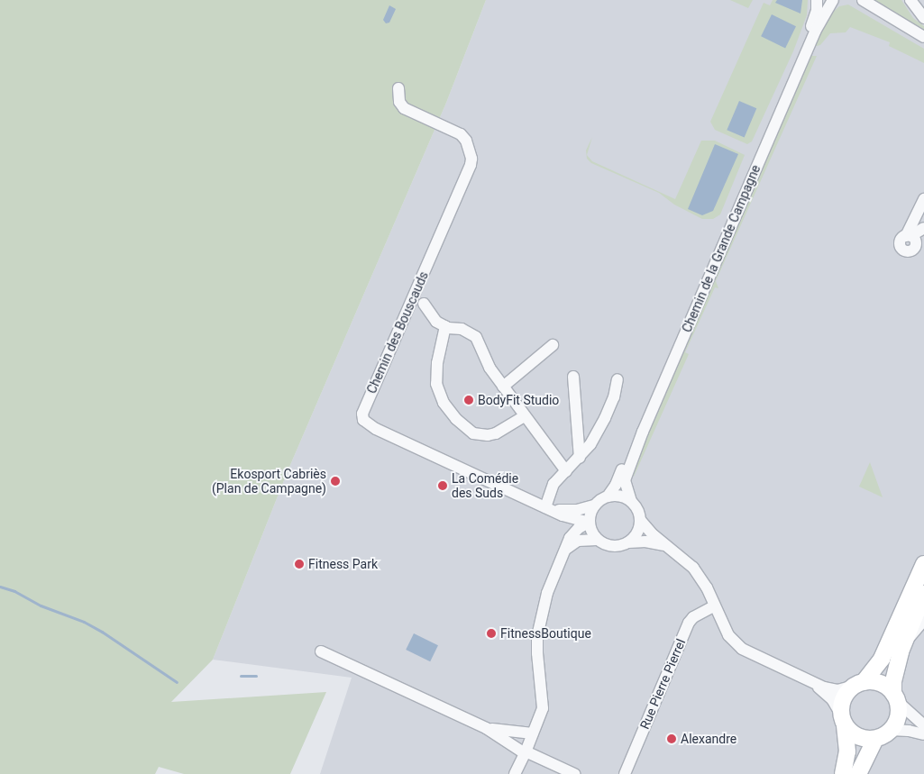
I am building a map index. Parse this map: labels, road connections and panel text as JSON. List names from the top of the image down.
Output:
{
  "streets": {
    "street": ["Chemin de la Grande Campagne", "Chemin des Bouscauds", "Rue Pierre Pierrel"]
  },
  "crossings": [
    ["Chemin de la Grande Campagne", "Chemin des Bouscauds"]
  ],
  "places": [
    "BodyFit Studio",
    "Ekosport Cabriès (Plan de Campagne)",
    "La Comédie des Suds",
    "Fitness Park",
    "FitnessBoutique",
    "Alexandre"
  ]
}
